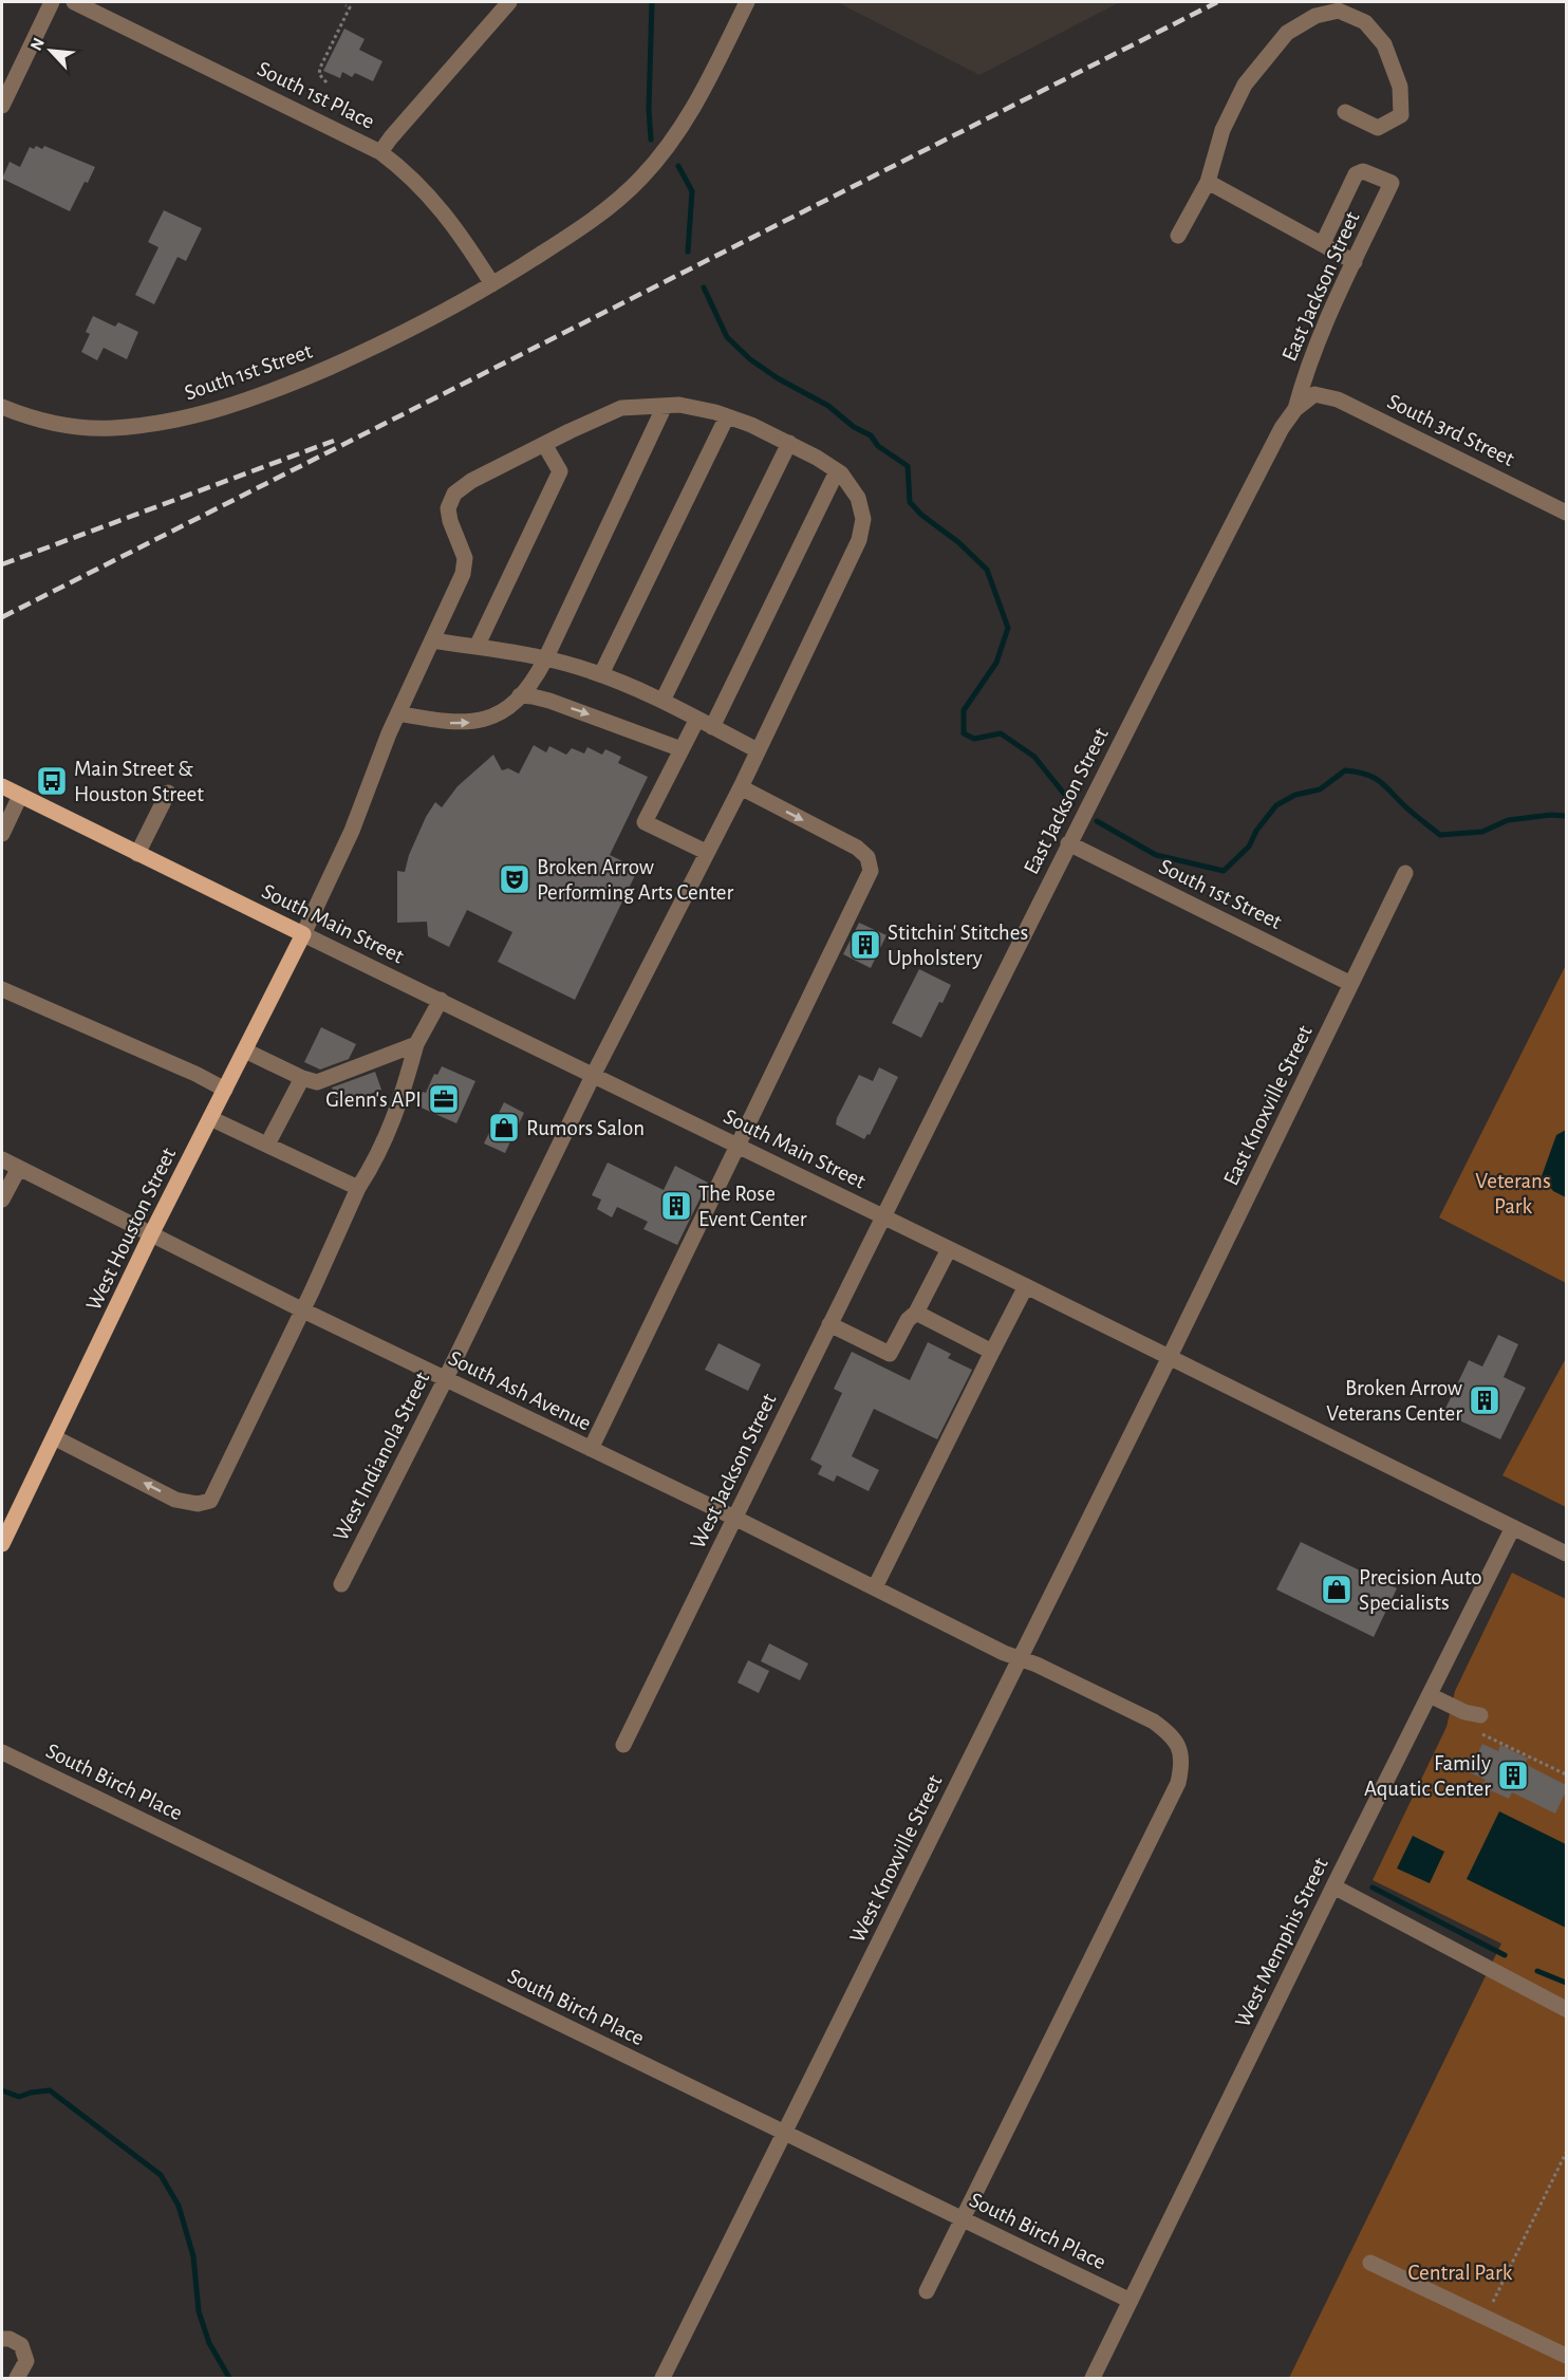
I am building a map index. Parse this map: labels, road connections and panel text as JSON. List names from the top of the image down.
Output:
{
  "streets": {
    "main road": ["South Main Street", "West Houston Street"],
    "street": [
      "South 1st Place",
      "East Jackson Street",
      "South 1st Street",
      "South 3rd Street",
      "East Knoxville Street",
      "South Ash Avenue",
      "West Indianola Street",
      "West Jackson Street",
      "South Birch Place",
      "West Knoxville Street",
      "West Memphis Street"
    ]
  },
  "crossings": [
    ["South 1st Place", "South 1st Street"],
    ["East Jackson Street", "South 1st Street"],
    ["East Jackson Street", "South 3rd Street"],
    ["East Jackson Street", "South Main Street"],
    ["East Jackson Street", "West Jackson Street"],
    ["South 1st Street", "East Knoxville Street"],
    ["South Main Street", "East Knoxville Street"],
    ["South Main Street", "West Houston Street"],
    ["South Main Street", "West Indianola Street"],
    ["South Main Street", "West Jackson Street"],
    ["South Main Street", "West Knoxville Street"],
    ["South Main Street", "West Memphis Street"],
    ["East Knoxville Street", "West Knoxville Street"],
    ["West Houston Street", "South Ash Avenue"],
    ["West Houston Street", "West Indianola Street"],
    ["South Ash Avenue", "West Indianola Street"],
    ["South Ash Avenue", "West Jackson Street"],
    ["South Ash Avenue", "South Birch Place"],
    ["South Ash Avenue", "West Knoxville Street"],
    ["South Birch Place", "West Knoxville Street"],
    ["South Birch Place", "West Memphis Street"]
  ],
  "parks": ["Veterans Park", "Central Park"],
  "places": {
    "bus stop": ["Main Street & Houston Street"],
    "theatre": ["Broken Arrow Performing Arts Center"],
    "building": [
      "Stitchin' Stitches Upholstery",
      "The Rose Event Center",
      "Broken Arrow Veterans Center",
      "Family Aquatic Center"
    ],
    "office": ["Glenn's API"],
    "shop": ["Rumors Salon", "Precision Auto Specialists"]
  },
  "north": "top left"
}
